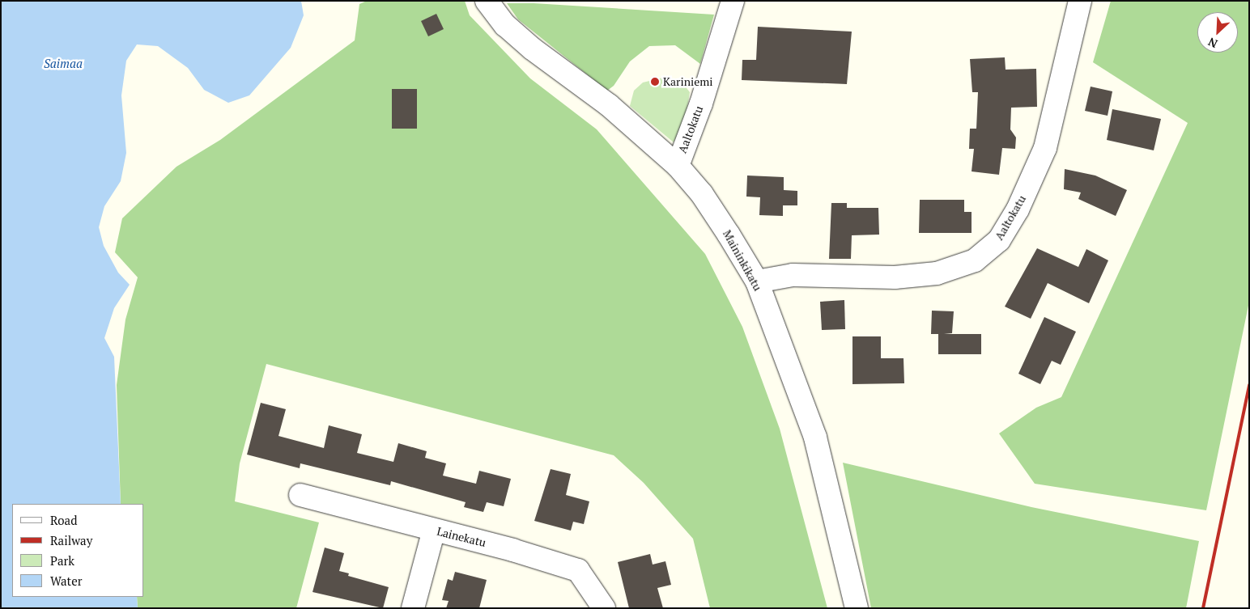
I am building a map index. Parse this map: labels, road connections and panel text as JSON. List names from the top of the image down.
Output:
{
  "streets": {
    "street": ["Aaltokatu", "Maininkikatu", "Lainekatu"]
  },
  "crossings": [
    ["Aaltokatu", "Maininkikatu"]
  ],
  "water": ["Saimaa"],
  "places": ["Kariniemi"],
  "legend": [
    "Road",
    "Railway",
    "Park",
    "Water"
  ],
  "north": "bottom left"
}
